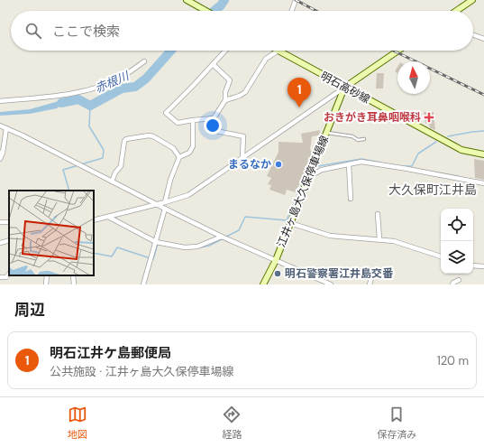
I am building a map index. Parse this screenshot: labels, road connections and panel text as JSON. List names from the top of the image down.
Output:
{
  "streets": {
    "main road": ["明石高砂線", "江井ヶ島大久保停車場線"]
  },
  "crossings": [
    ["明石高砂線", "江井ヶ島大久保停車場線"]
  ],
  "districts": ["大久保町江井島"],
  "water": ["赤根川"],
  "places": {
    "health": ["おきがき耳鼻咽喉科"],
    "other": ["まるなか", "明石警察署江井島交番"]
  },
  "north": "top",
  "page": {
    "search": "ここで検索",
    "pins": "1",
    "heading": "周辺",
    "list": [
      {
        "mark": "1",
        "name": "明石江井ケ島郵便局",
        "note": "公共施設 · 江井ヶ島大久保停車場線",
        "value": "120 m"
      }
    ],
    "nav": ["地図", "経路", "保存済み"]
  }
}
